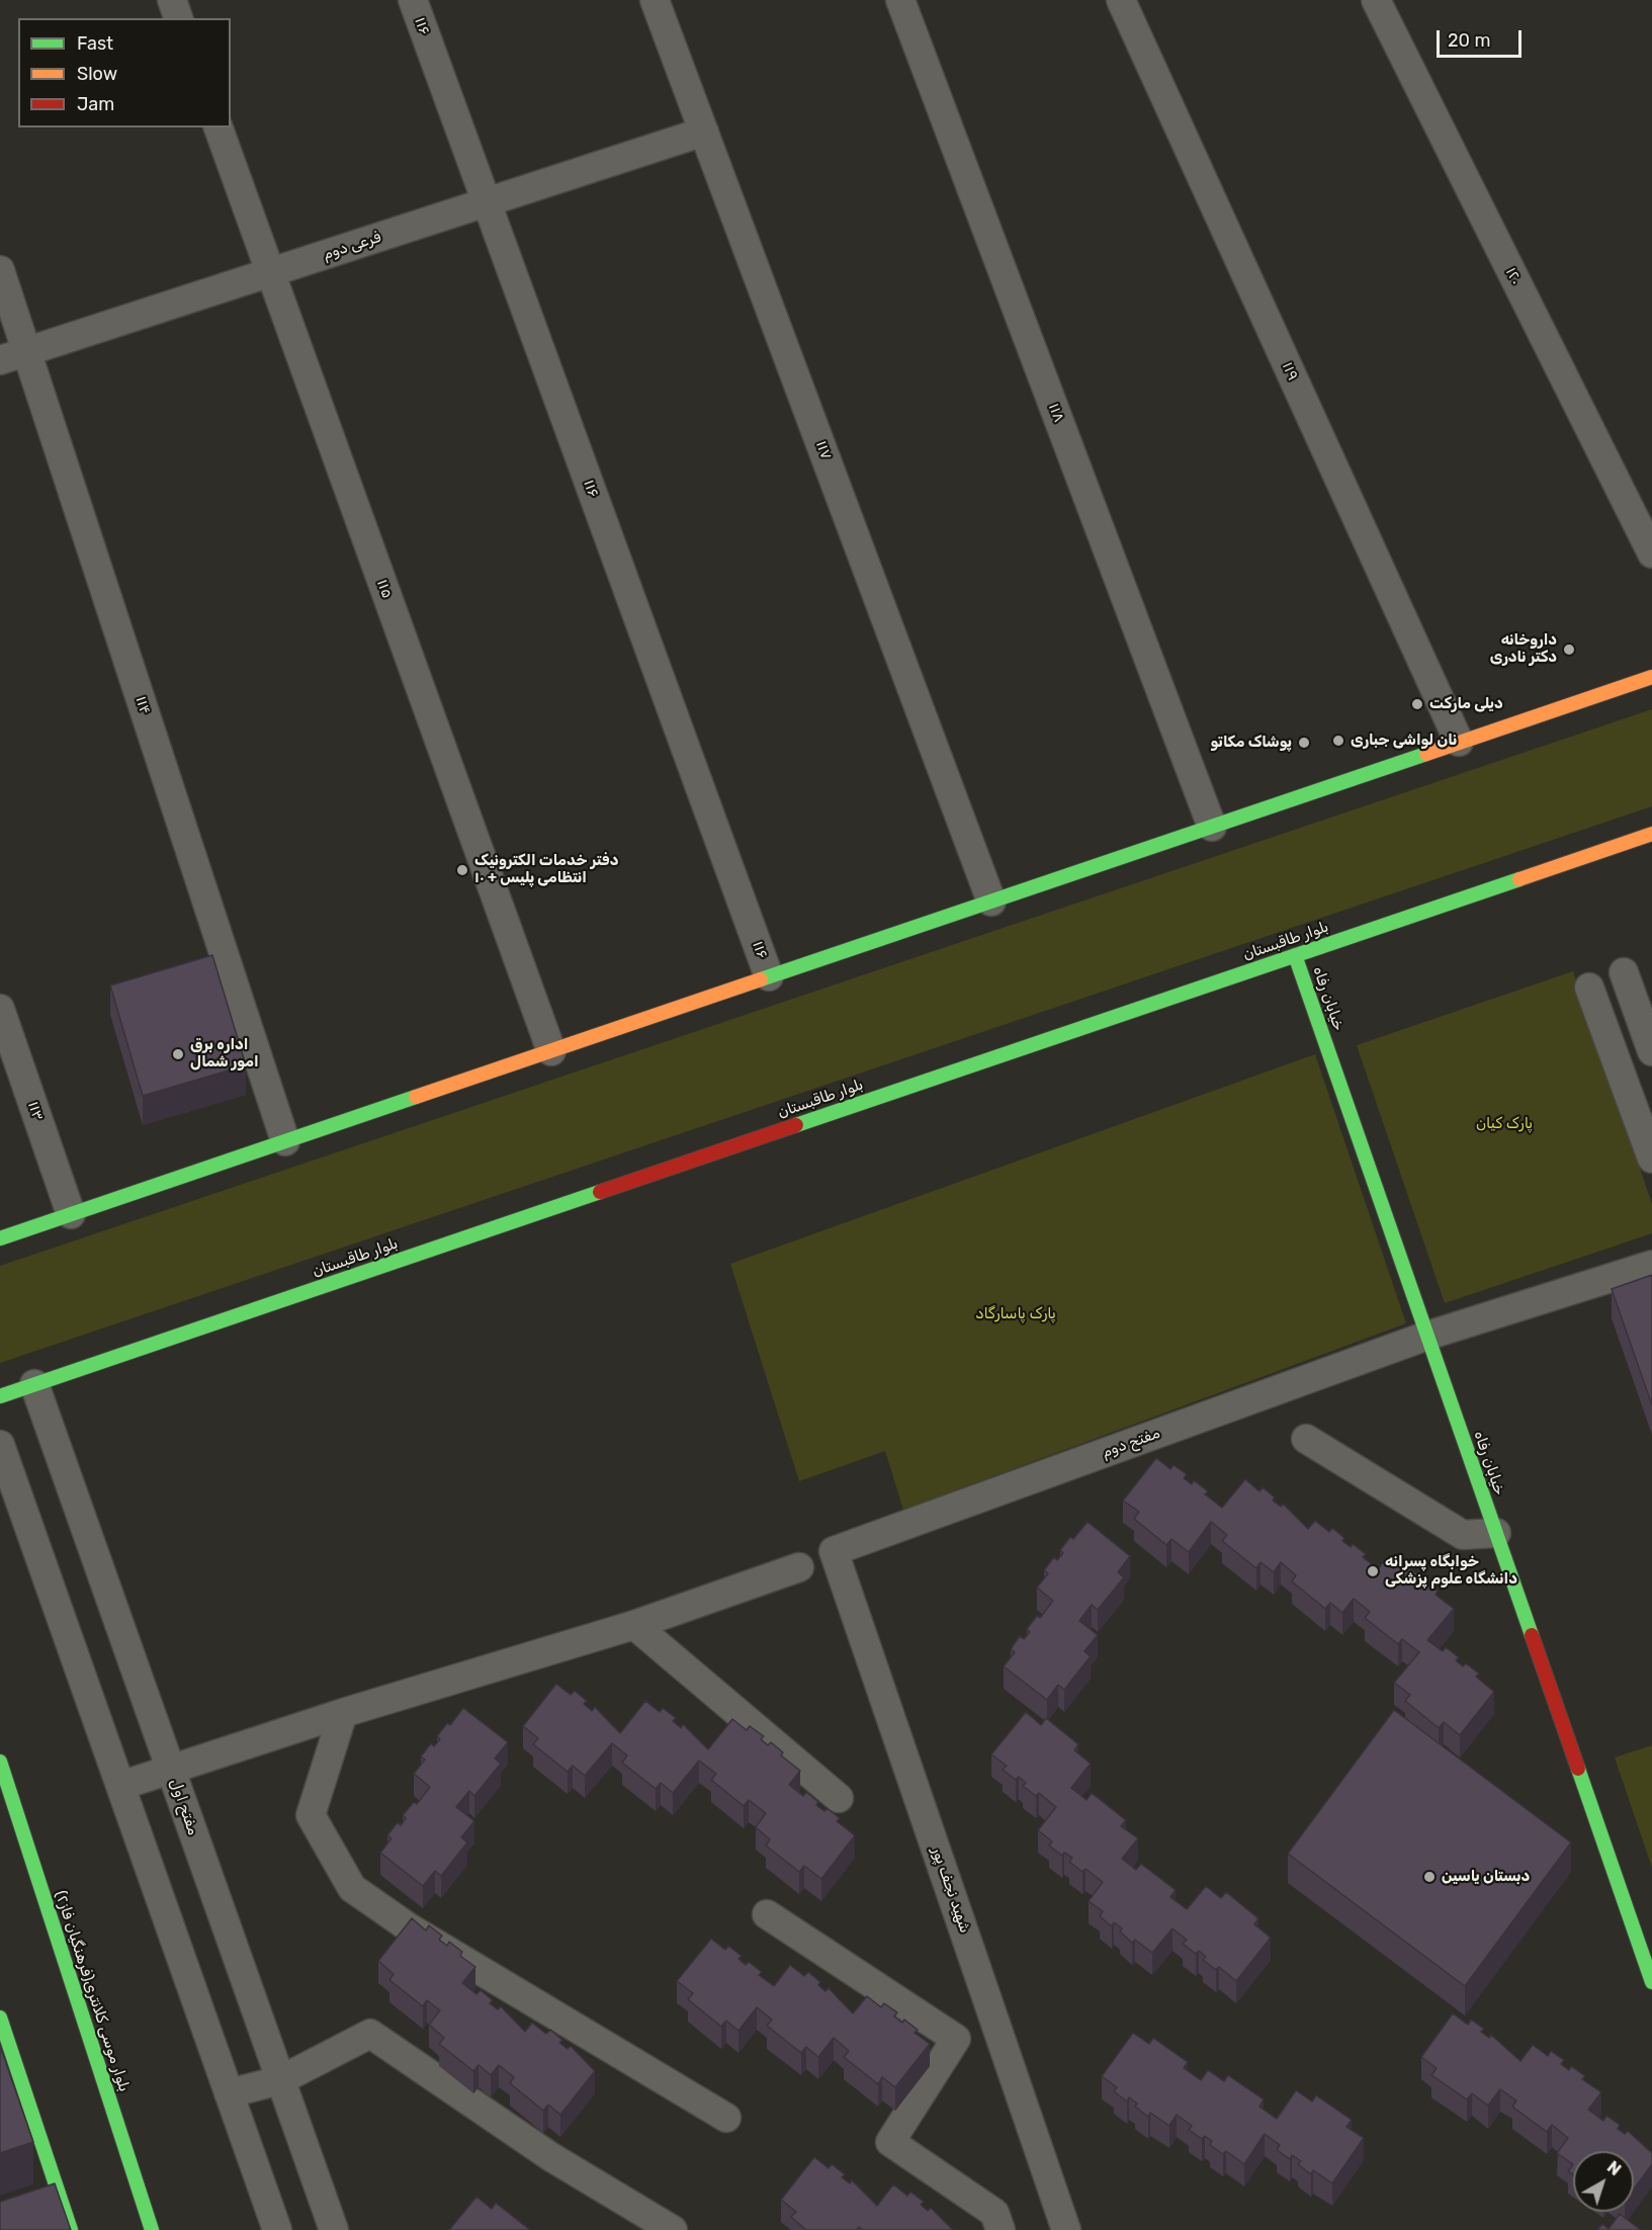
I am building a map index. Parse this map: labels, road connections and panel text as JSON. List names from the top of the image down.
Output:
{
  "streets": {
    "main road": ["بلوار طاقبستان", "خیابان رفاه", "بلوار موسی کلانتری(فرهنگیان فاز۲)"],
    "street": [
      "۱۱۶",
      "فرعی دوم",
      "۱۲۰",
      "۱۱۹",
      "۱۱۸",
      "۱۱۷",
      "۱۱۵",
      "۱۱۴",
      "۱۱۳",
      "مفتح دوم",
      "مفتح اول",
      "شهید نجف پور"
    ]
  },
  "crossings": [
    ["۱۱۶", "فرعی دوم"],
    ["فرعی دوم", "۱۱۷"],
    ["فرعی دوم", "۱۱۵"],
    ["فرعی دوم", "۱۱۴"],
    ["بلوار طاقبستان", "خیابان رفاه"],
    ["بلوار طاقبستان", "مفتح اول"],
    ["خیابان رفاه", "مفتح دوم"],
    ["مفتح دوم", "شهید نجف پور"]
  ],
  "parks": ["پارک کیان", "پارک پاسارگاد"],
  "places": [
    "داروخانه دکتر نادری",
    "دیلی مارکت",
    "نان لواشی جباری",
    "پوشاک مکاتو",
    "دفتر خدمات الکترونیک انتظامی پلیس + ۱۰",
    "اداره برق امور شمال",
    "خوابگاه پسرانه دانشگاه علوم پزشکی",
    "دبستان یاسین"
  ],
  "legend": ["Fast", "Slow", "Jam"],
  "scale_bar": "20 m",
  "north": "top right"
}
